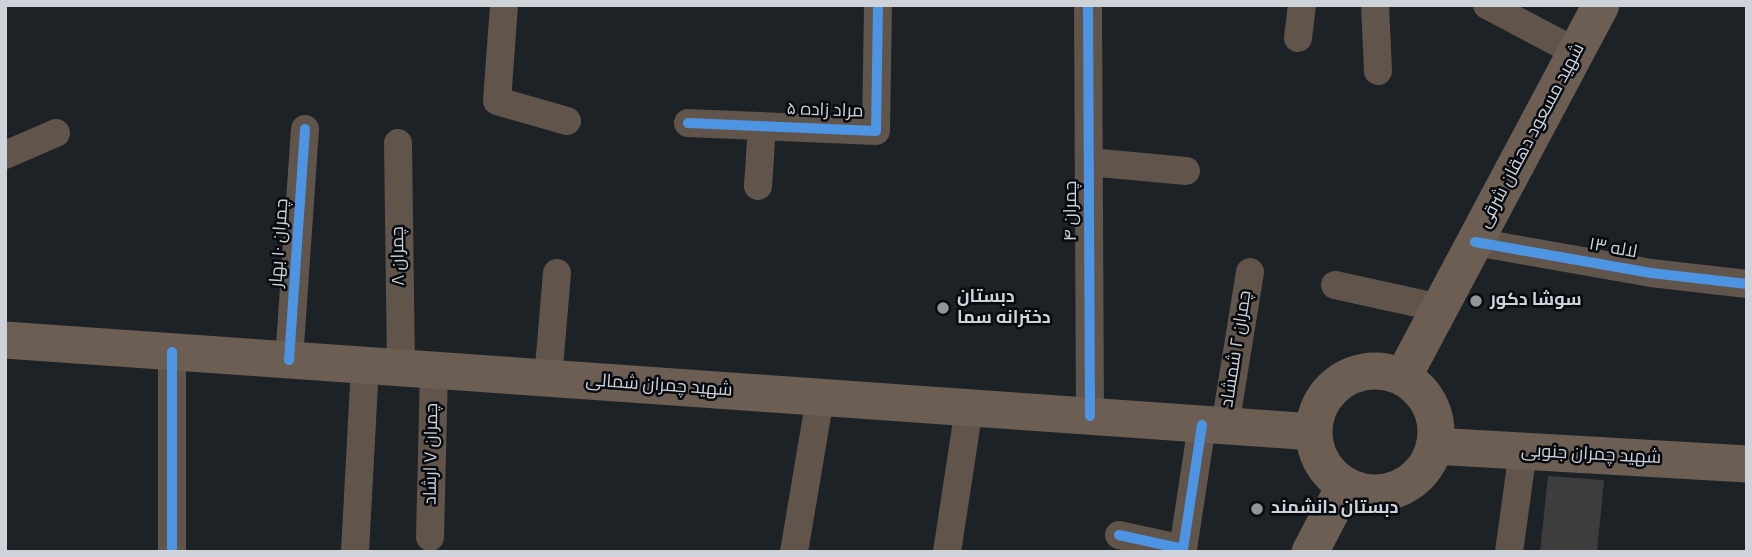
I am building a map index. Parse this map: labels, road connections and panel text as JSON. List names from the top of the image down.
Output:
{
  "streets": {
    "main road": ["شهید مسعود دهقان شرقی", "شهید چمران شمالی", "شهید چمران جنوبی"],
    "street": [
      "مراد زاده ۵",
      "چمران ۴",
      "چمران ۱۰ بهار",
      "لاله ۱۳",
      "چمران ۸",
      "چمران ۲ شمشاد",
      "چمران ۷ ارشاد"
    ]
  },
  "crossings": [
    ["شهید مسعود دهقان شرقی", "لاله ۱۳"],
    ["شهید مسعود دهقان شرقی", "شهید چمران شمالی"],
    ["شهید مسعود دهقان شرقی", "شهید چمران جنوبی"],
    ["چمران ۴", "شهید چمران شمالی"],
    ["چمران ۱۰ بهار", "شهید چمران شمالی"],
    ["چمران ۸", "شهید چمران شمالی"],
    ["چمران ۸", "چمران ۷ ارشاد"],
    ["چمران ۲ شمشاد", "شهید چمران شمالی"],
    ["شهید چمران شمالی", "چمران ۷ ارشاد"],
    ["شهید چمران شمالی", "شهید چمران جنوبی"]
  ],
  "places": ["سوشا دکور", "دبستان دخترانه سما", "دبستان دانشمند"]
}
